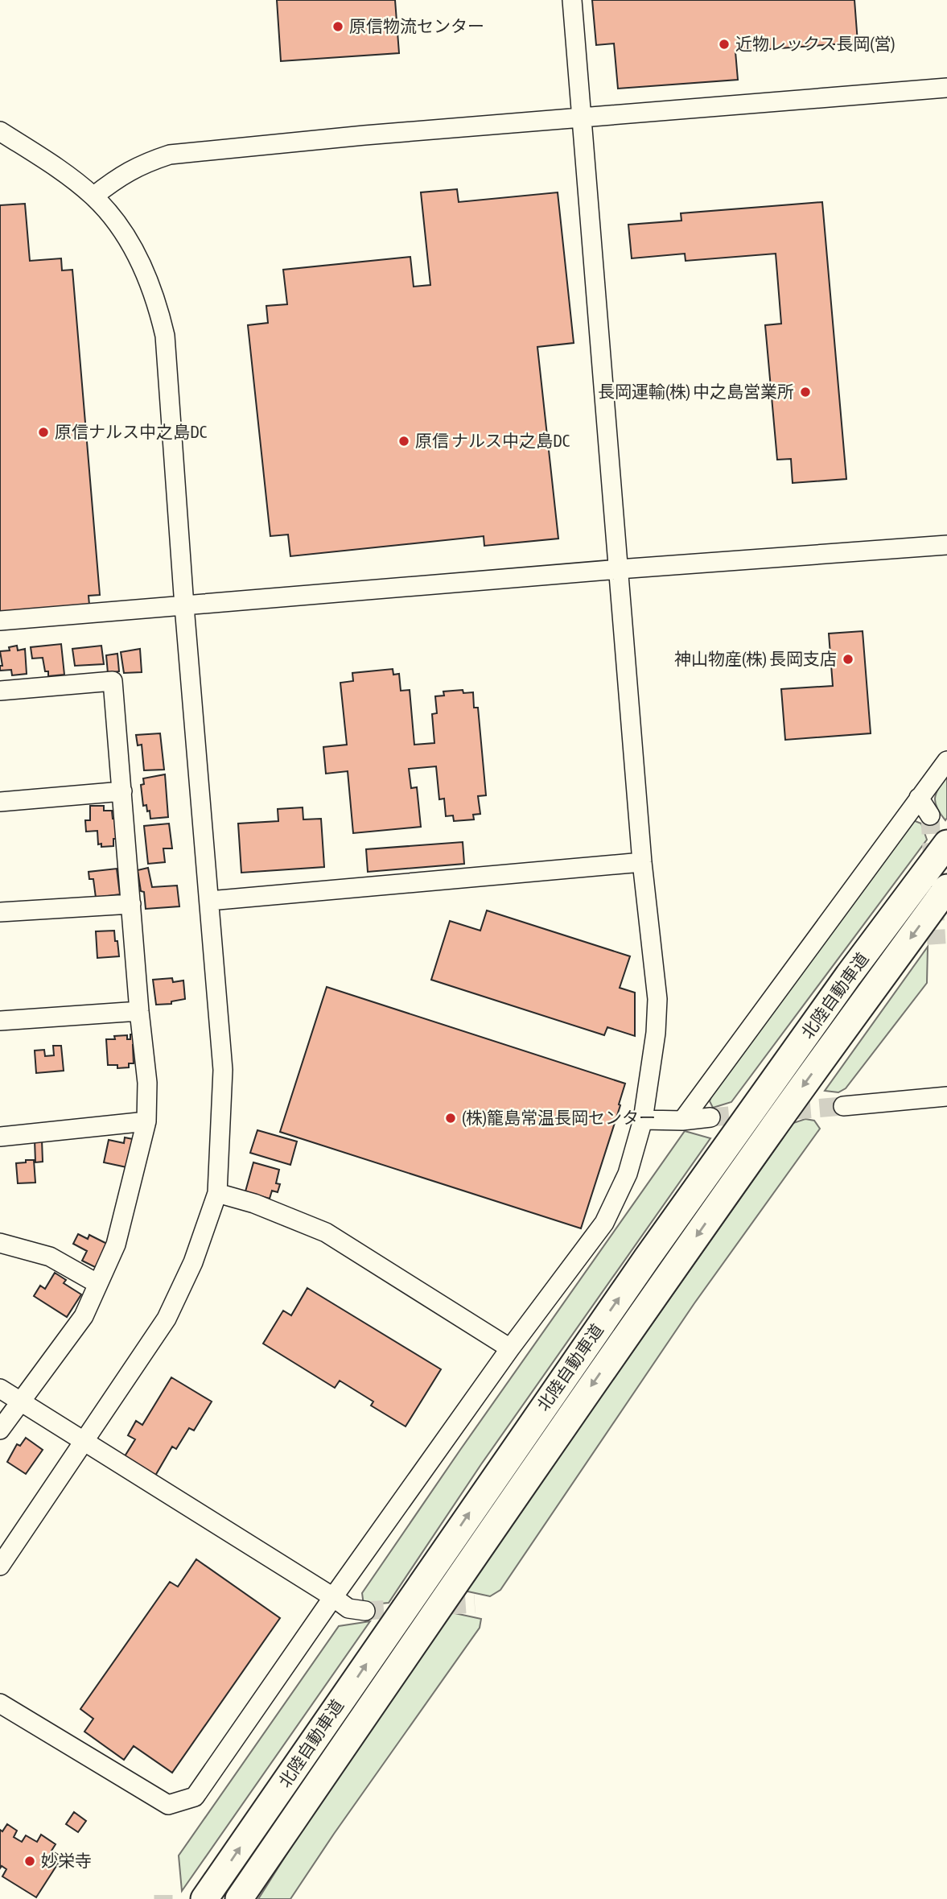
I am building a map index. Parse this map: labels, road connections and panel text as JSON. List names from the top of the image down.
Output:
{
  "streets": {
    "highway": ["北陸自動車道"]
  },
  "places": [
    "原信物流センター",
    "近物レックス長岡(営)",
    "長岡運輸(株) 中之島営業所",
    "原信ナルス中之島DC",
    "原信 ナルス中之島DC",
    "神山物産(株) 長岡支店",
    "(株)籠島常温長岡センター",
    "妙栄寺"
  ]
}
